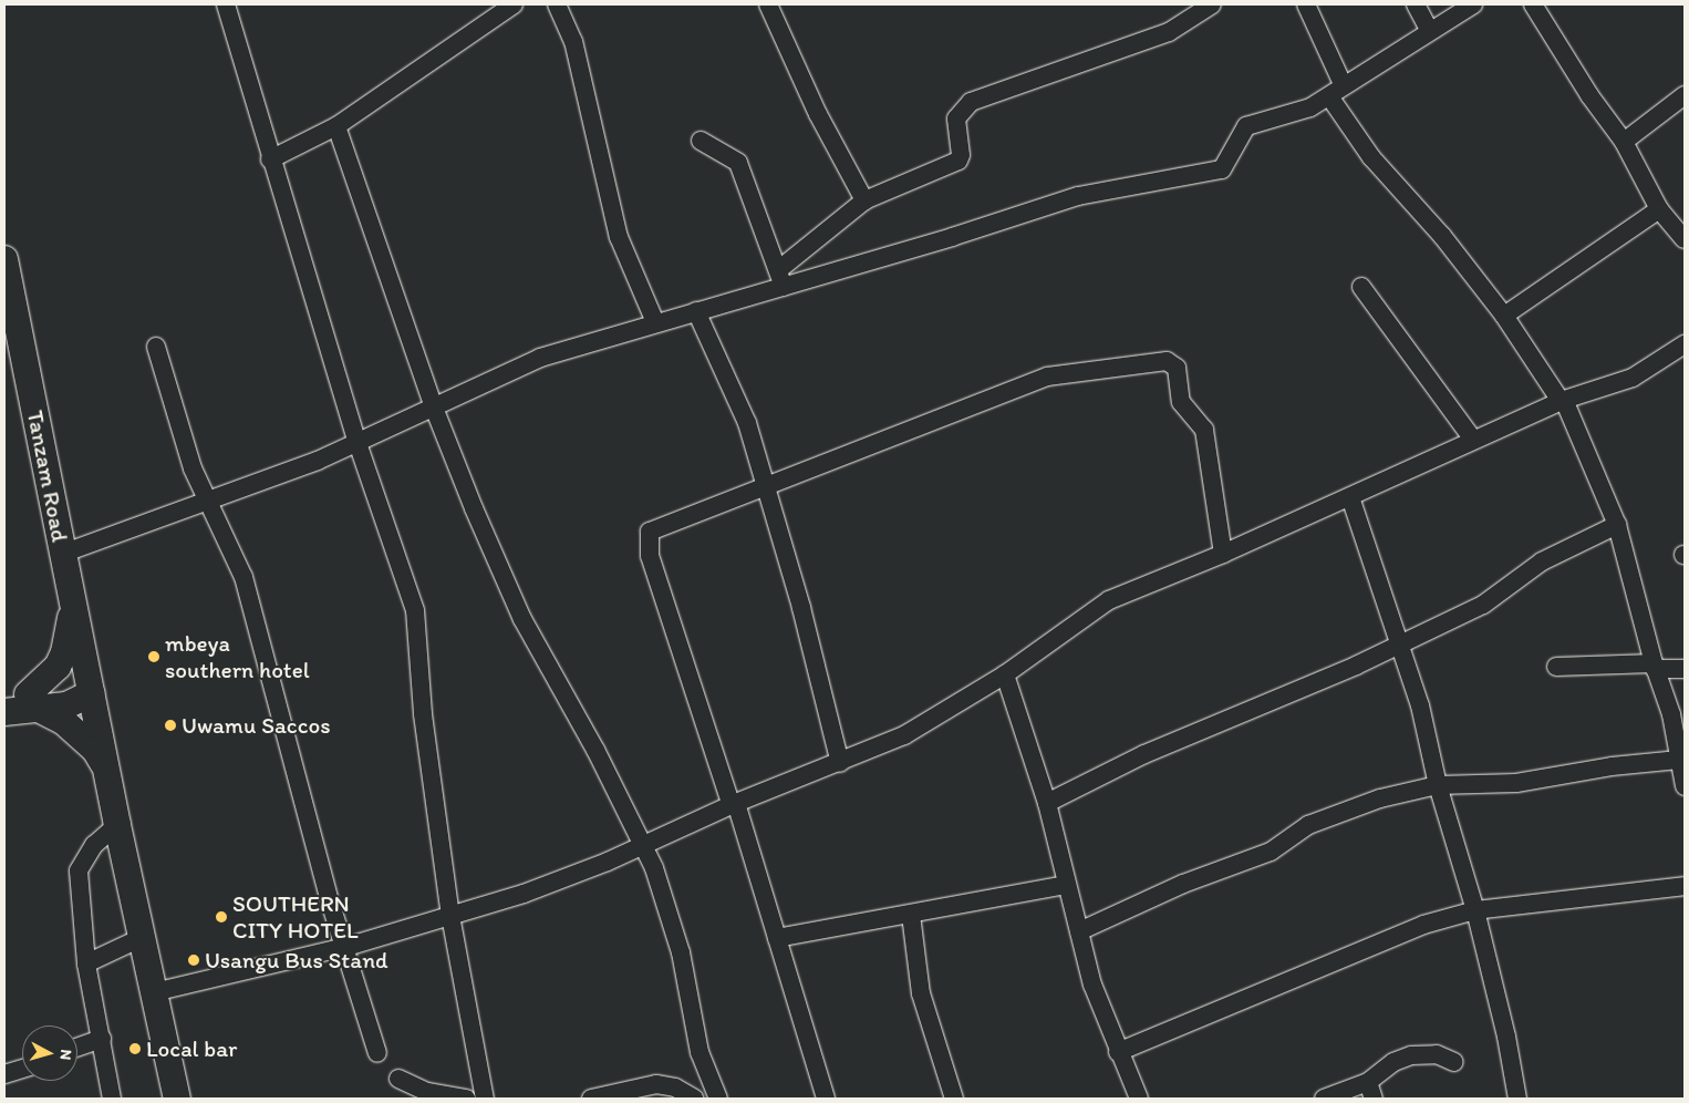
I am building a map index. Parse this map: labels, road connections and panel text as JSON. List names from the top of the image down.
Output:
{
  "streets": {
    "highway": ["Tanzam Road"]
  },
  "places": [
    "mbeya southern hotel",
    "Uwamu Saccos",
    "SOUTHERN CITY HOTEL",
    "Usangu Bus Stand",
    "Local bar"
  ],
  "north": "right"
}
